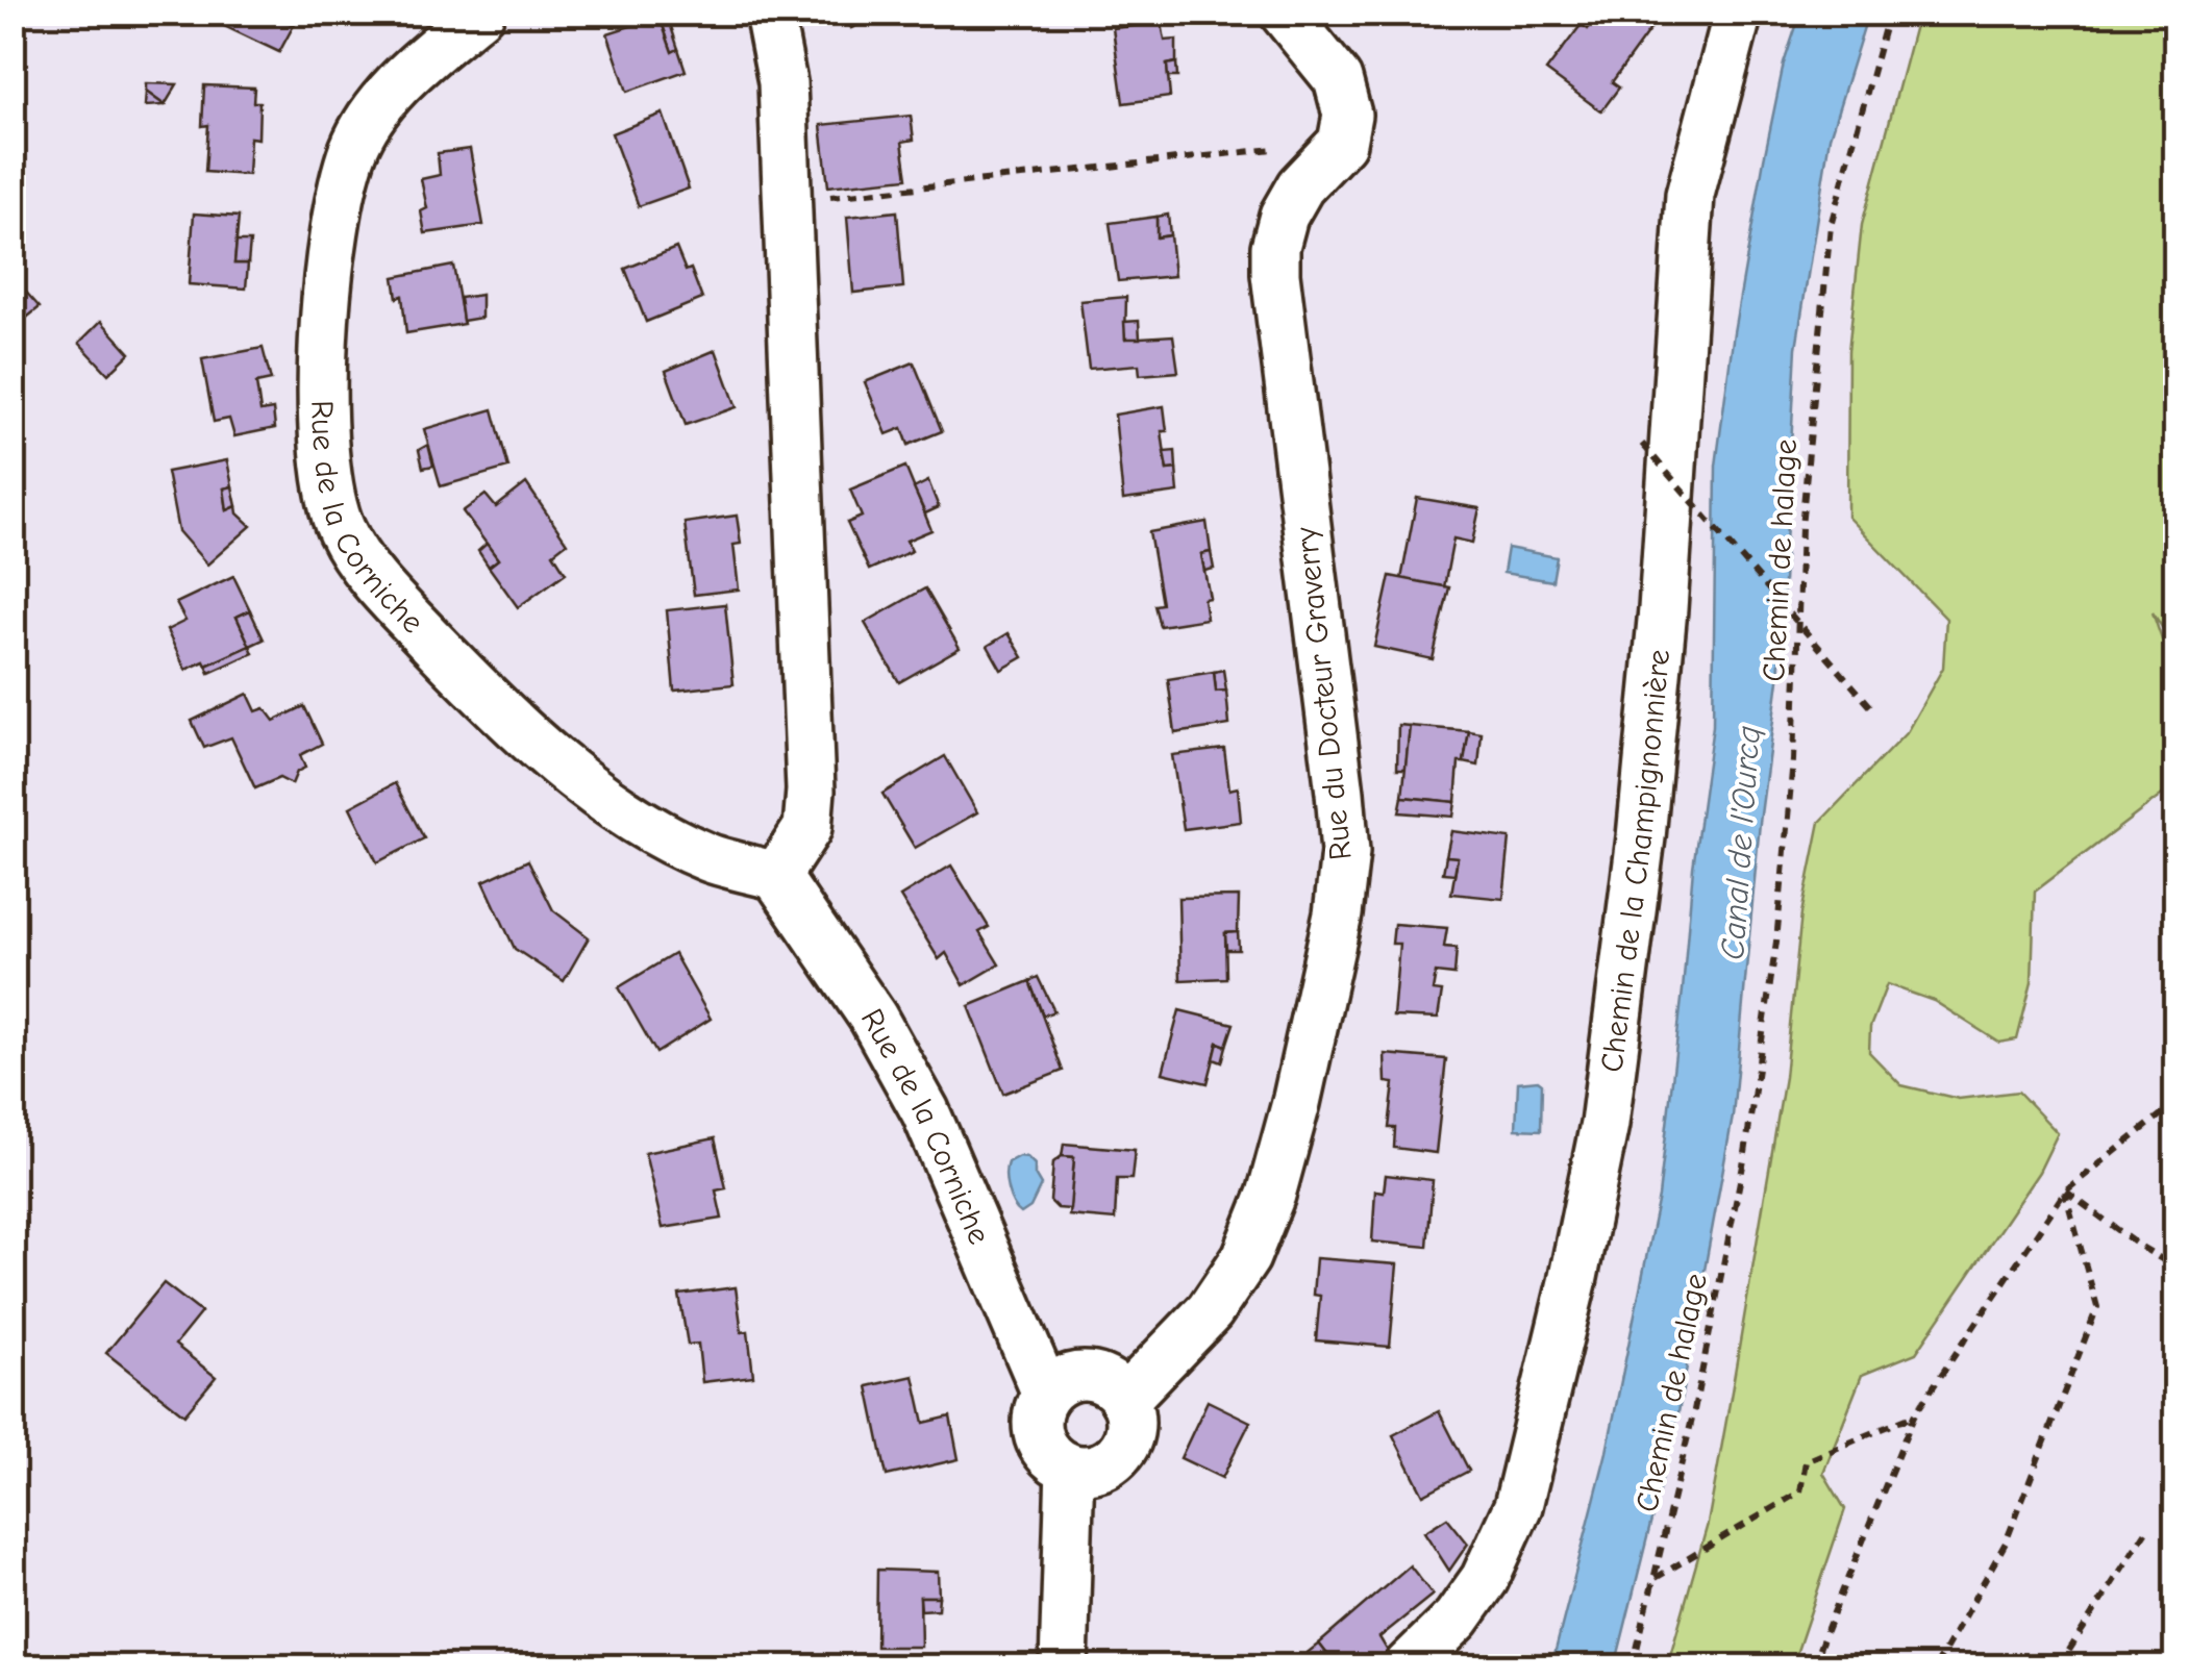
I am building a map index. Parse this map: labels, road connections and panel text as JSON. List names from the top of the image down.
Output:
{
  "streets": {
    "street": ["Rue de la Corniche", "Rue du Docteur Graverry", "Chemin de la Champignonnière"],
    "path": ["Chemin de halage"]
  },
  "crossings": [
    ["Rue de la Corniche", "Rue du Docteur Graverry"]
  ],
  "water": ["Canal de l'Ourcq"]
}
